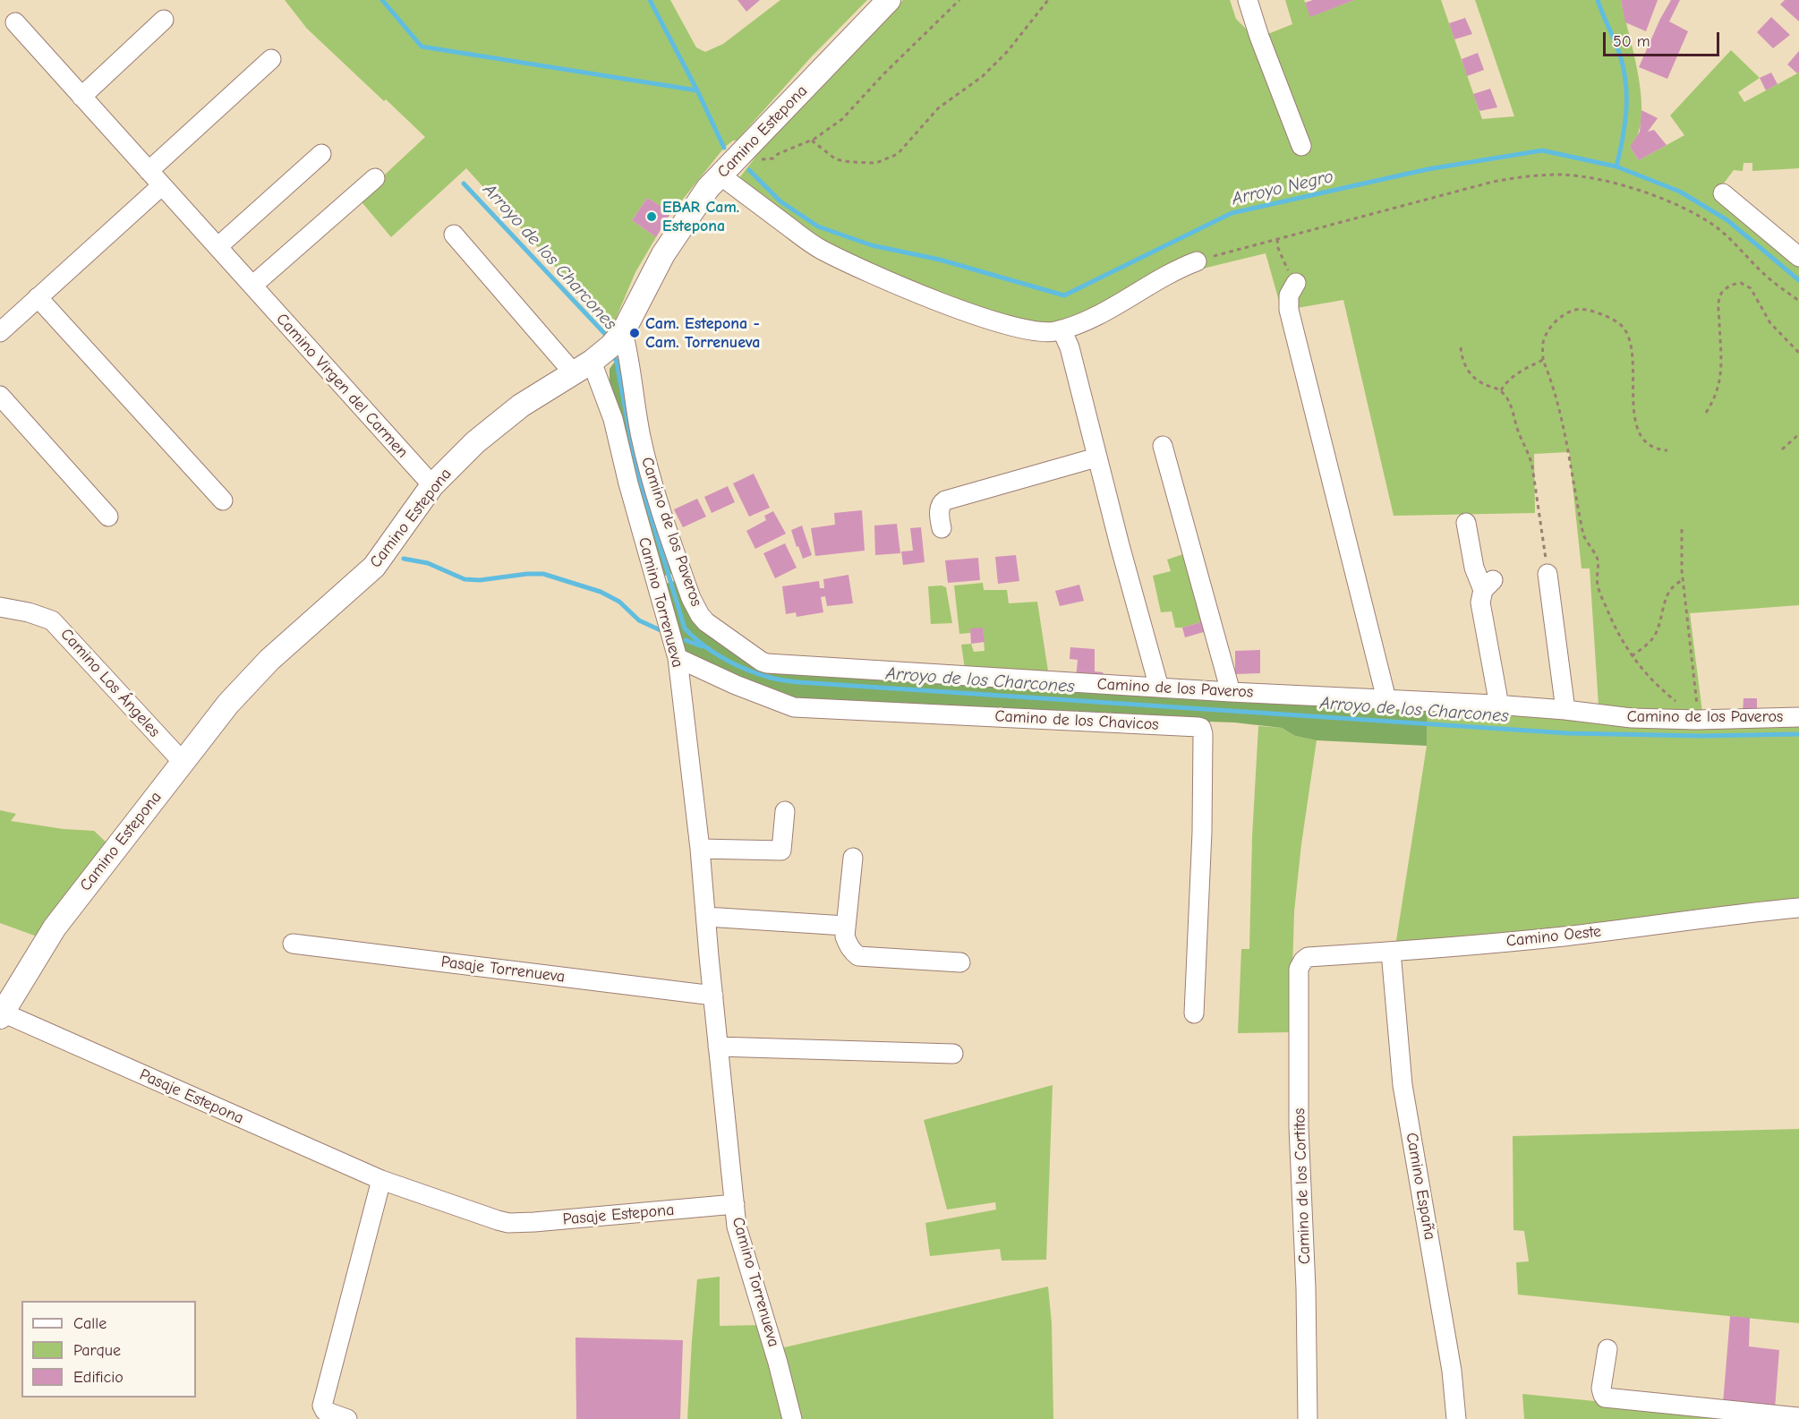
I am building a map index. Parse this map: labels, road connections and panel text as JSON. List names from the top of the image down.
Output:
{
  "streets": {
    "main road": ["Camino Estepona"],
    "street": [
      "Camino Virgen del Carmen",
      "Camino de los Paveros",
      "Camino Torrenueva",
      "Camino Los Ángeles",
      "Camino de los Chavicos",
      "Camino Oeste",
      "Pasaje Torrenueva",
      "Pasaje Estepona",
      "Camino de los Cortitos",
      "Camino España"
    ]
  },
  "crossings": [
    ["Camino Estepona", "Camino Virgen del Carmen"],
    ["Camino Estepona", "Camino de los Paveros"],
    ["Camino Estepona", "Camino Torrenueva"],
    ["Camino Estepona", "Camino Los Ángeles"],
    ["Camino Estepona", "Pasaje Estepona"],
    ["Camino de los Paveros", "Camino Torrenueva"],
    ["Camino Torrenueva", "Camino de los Chavicos"],
    ["Camino Torrenueva", "Pasaje Torrenueva"],
    ["Camino Torrenueva", "Pasaje Estepona"],
    ["Camino Oeste", "Camino de los Cortitos"],
    ["Camino Oeste", "Camino España"]
  ],
  "water": ["Arroyo Negro", "Arroyo de los Charcones"],
  "places": ["EBAR Cam. Estepona", "Cam. Estepona - Cam. Torrenueva"],
  "legend": ["Calle", "Parque", "Edificio"],
  "scale_bar": "50 m"
}
